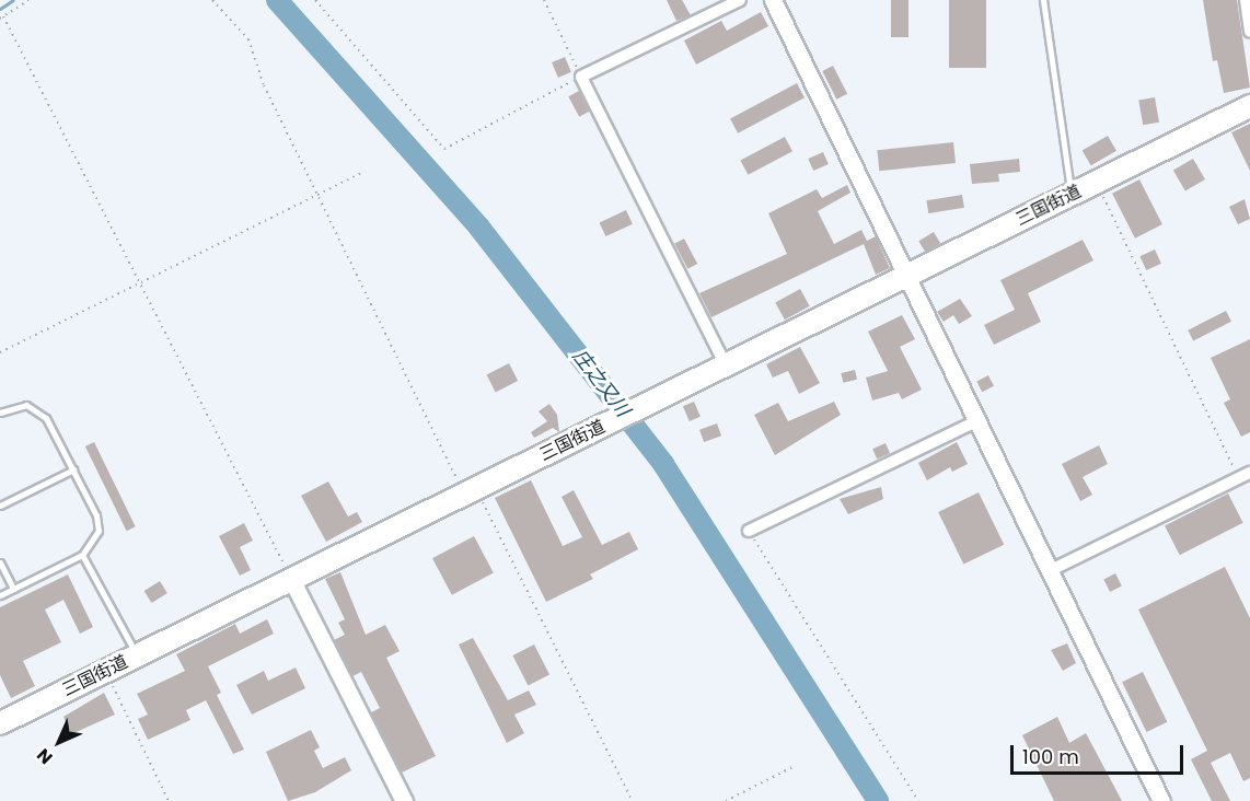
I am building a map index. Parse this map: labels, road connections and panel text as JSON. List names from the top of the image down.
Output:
{
  "streets": {
    "highway": ["三国街道"]
  },
  "water": ["庄之又川"],
  "scale_bar": "100 m",
  "north": "bottom left"
}
